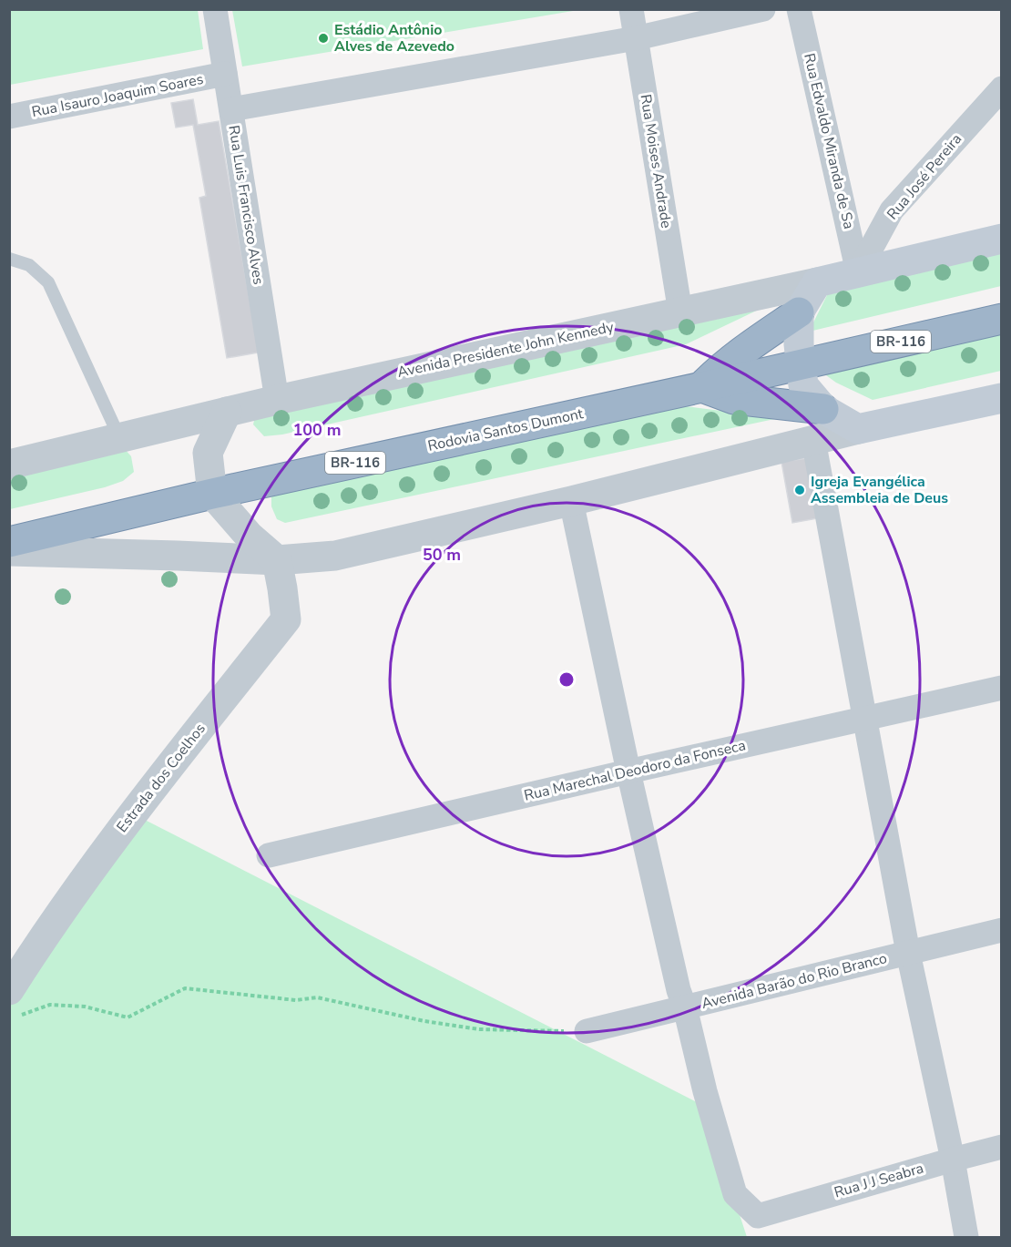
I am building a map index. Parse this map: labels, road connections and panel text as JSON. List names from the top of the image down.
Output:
{
  "streets": {
    "highway": ["BR-116", "Rodovia Santos Dumont"],
    "main road": ["Avenida Presidente John Kennedy"],
    "street": [
      "Rua Isauro Joaquim Soares",
      "Rua Edvaldo Miranda de Sa",
      "Rua Moises Andrade",
      "Rua José Pereira",
      "Rua Luis Francisco Alves",
      "Rua Marechal Deodoro da Fonseca",
      "Estrada dos Coelhos",
      "Avenida Barão do Rio Branco",
      "Rua J J Seabra"
    ]
  },
  "crossings": [
    ["Rua Isauro Joaquim Soares", "Rua Luis Francisco Alves"],
    ["Rua Edvaldo Miranda de Sa", "Rua José Pereira"],
    ["Rua Edvaldo Miranda de Sa", "Avenida Presidente John Kennedy"],
    ["Rua Moises Andrade", "Avenida Presidente John Kennedy"],
    ["Rua José Pereira", "Avenida Presidente John Kennedy"],
    ["Rua Luis Francisco Alves", "Avenida Presidente John Kennedy"],
    ["Avenida Barão do Rio Branco", "Rua J J Seabra"]
  ],
  "places": ["Estádio Antônio Alves de Azevedo", "Igreja Evangélica Assembleia de Deus"],
  "rings": ["100 m", "50 m"]
}
